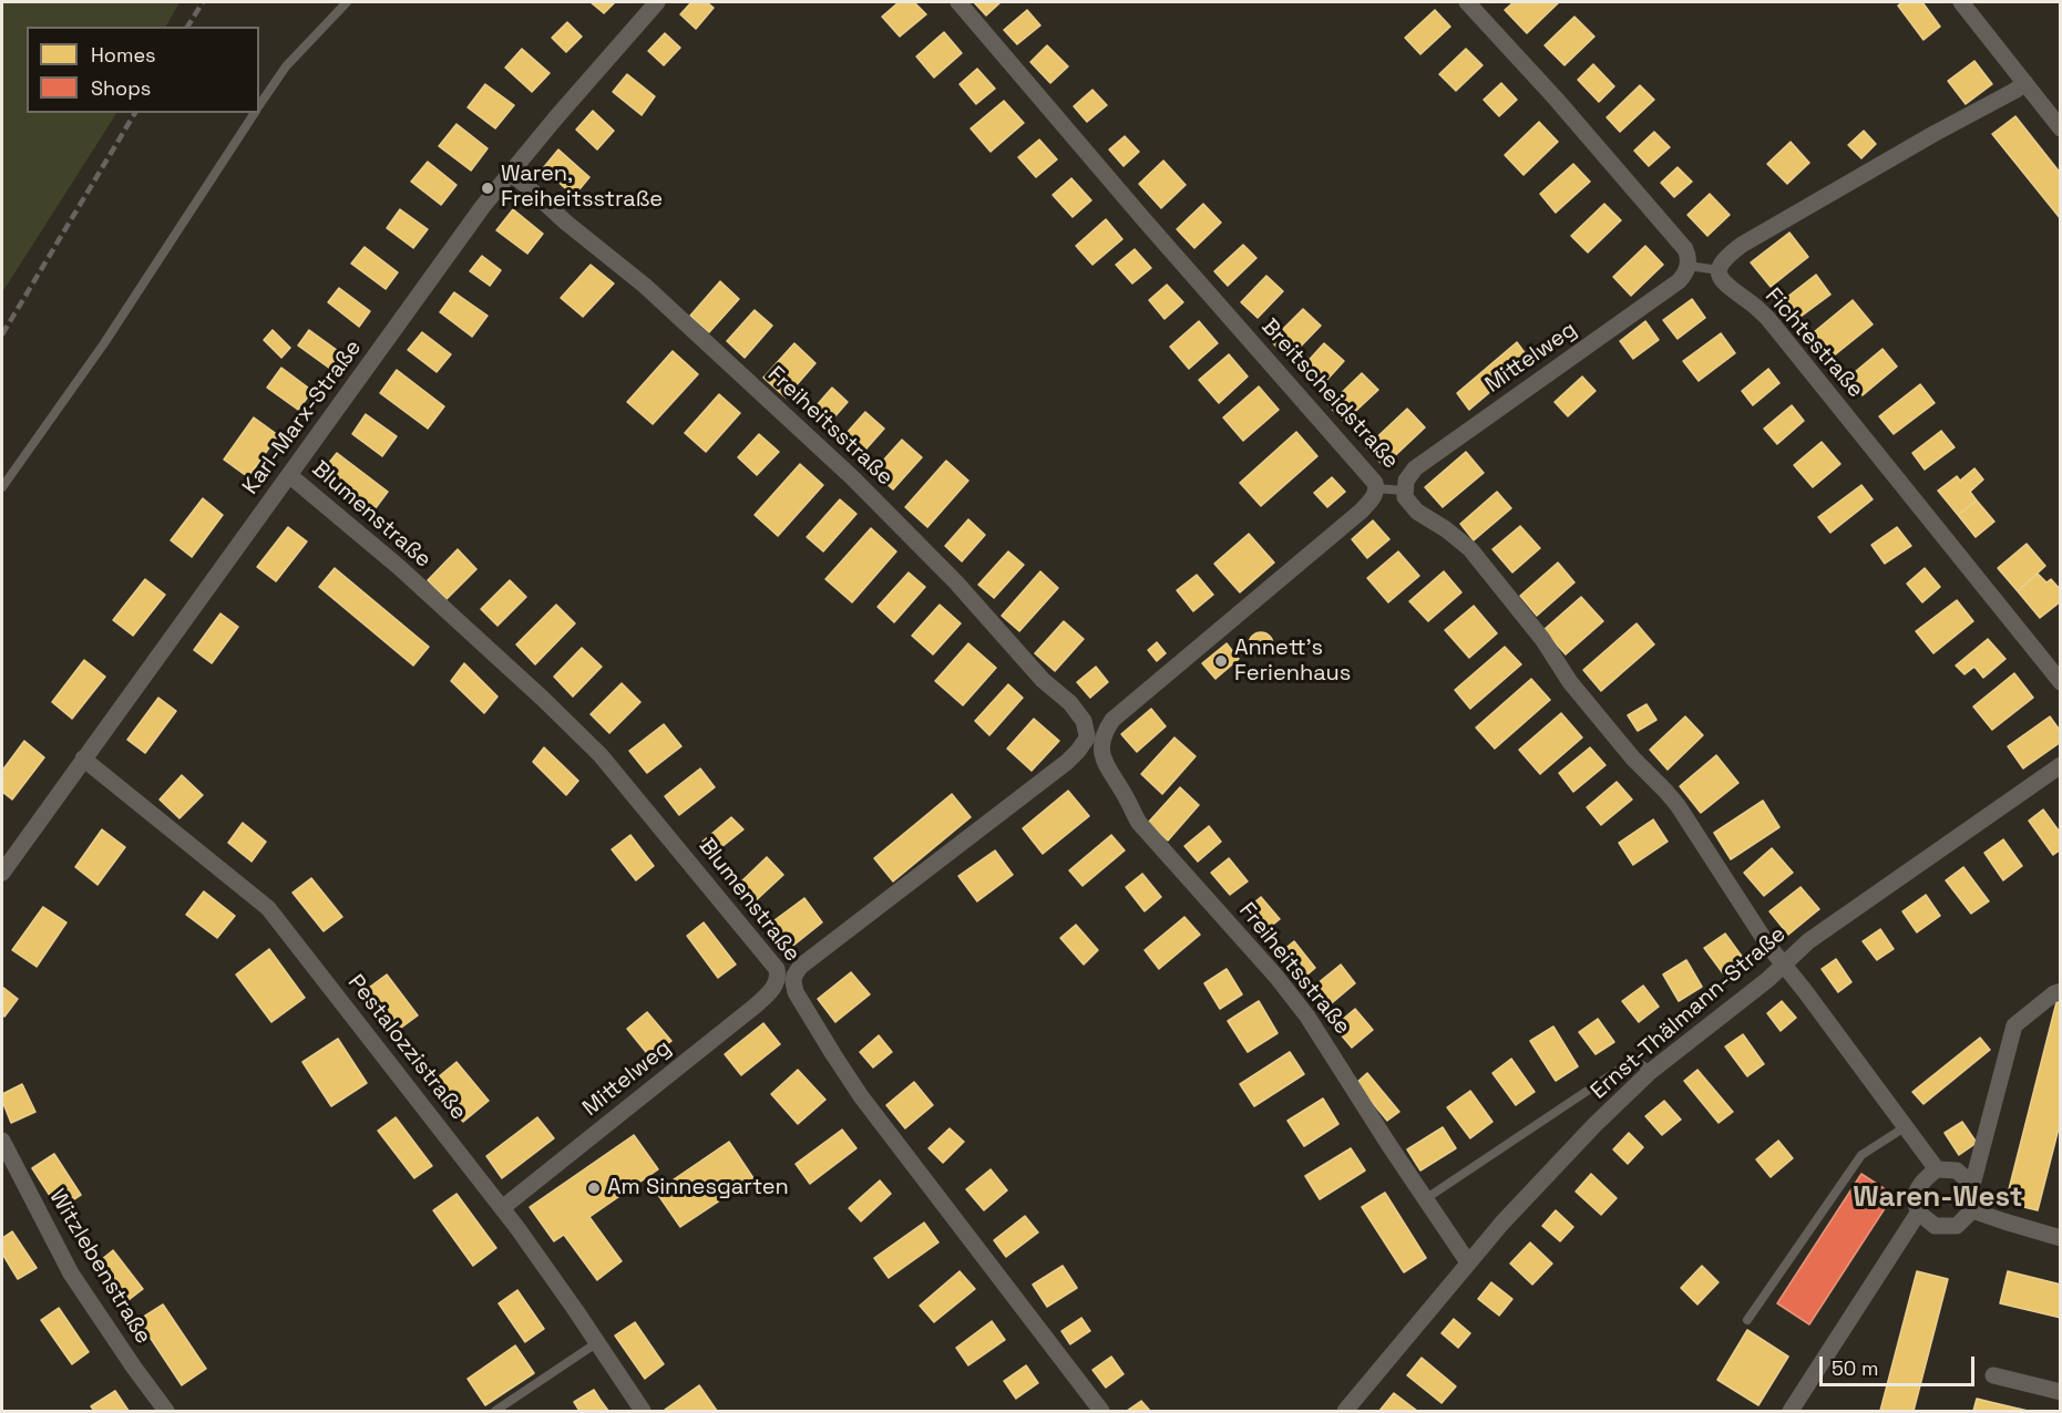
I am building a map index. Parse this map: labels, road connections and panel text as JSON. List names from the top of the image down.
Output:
{
  "streets": {
    "street": [
      "Fichtestraße",
      "Mittelweg",
      "Breitscheidstraße",
      "Karl-Marx-Straße",
      "Freiheitsstraße",
      "Blumenstraße",
      "Ernst-Thälmann-Straße",
      "Pestalozzistraße",
      "Witzlebenstraße"
    ]
  },
  "crossings": [
    ["Mittelweg", "Breitscheidstraße"],
    ["Mittelweg", "Blumenstraße"],
    ["Mittelweg", "Pestalozzistraße"],
    ["Breitscheidstraße", "Ernst-Thälmann-Straße"],
    ["Karl-Marx-Straße", "Freiheitsstraße"],
    ["Karl-Marx-Straße", "Blumenstraße"],
    ["Karl-Marx-Straße", "Pestalozzistraße"],
    ["Freiheitsstraße", "Ernst-Thälmann-Straße"]
  ],
  "districts": ["Waren-West"],
  "places": ["Waren, Freiheitsstraße", "Annett's Ferienhaus", "Am Sinnesgarten"],
  "legend": ["Homes", "Shops"],
  "scale_bar": "50 m"
}
